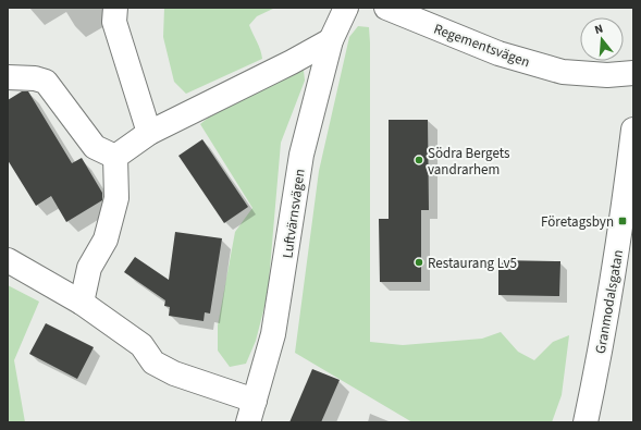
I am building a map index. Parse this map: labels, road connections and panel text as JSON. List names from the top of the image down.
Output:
{
  "streets": {
    "street": ["Regementsvägen", "Luftvärnsvägen", "Granmodalsgatan"]
  },
  "places": {
    "other": ["Södra Bergets vandrarhem", "Restaurang Lv5"],
    "transit": ["Företagsbyn"]
  },
  "north": "top"
}
